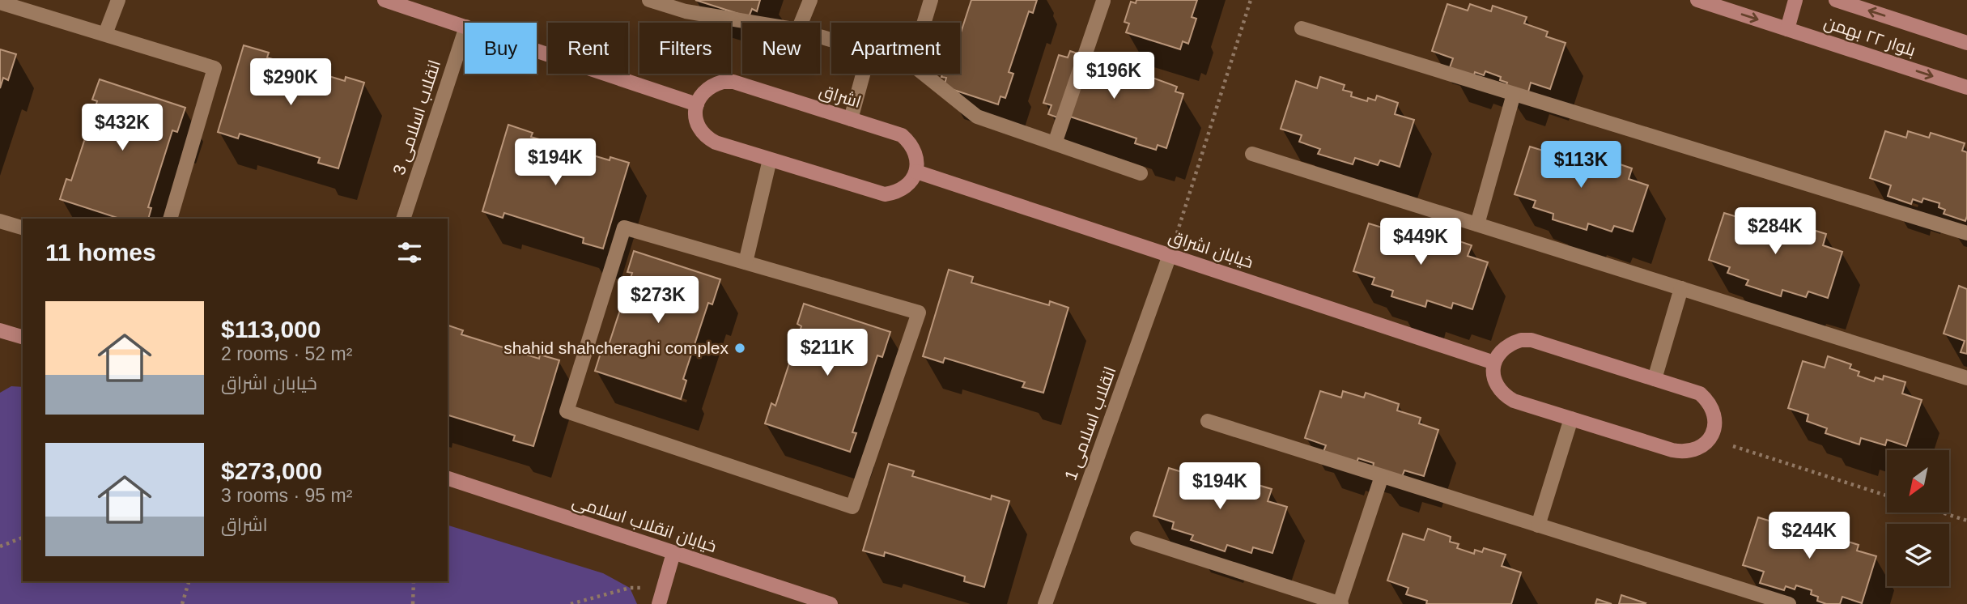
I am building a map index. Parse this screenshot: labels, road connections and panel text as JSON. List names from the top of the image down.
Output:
{
  "streets": {
    "street": [
      "بلوار ۲۲ بهمن",
      "اشراق",
      "انقلاب اسلامی 3",
      "خیابان اشراق",
      "انقلاب اسلامی 1",
      "خیابان انقلاب اسلامی"
    ]
  },
  "crossings": [
    ["اشراق", "خیابان اشراق"],
    ["خیابان اشراق", "انقلاب اسلامی 1"]
  ],
  "places": ["shahid shahcheraghi complex"],
  "north": "bottom left",
  "page": {
    "chip": [
      "Buy",
      "Rent",
      "Filters",
      "New",
      "Apartment"
    ],
    "price": [
      "$196K",
      "$290K",
      "$432K",
      "$194K",
      "$113K",
      "$284K",
      "$449K",
      "$273K",
      "$211K",
      "$194K",
      "$244K"
    ],
    "heading": "11 homes",
    "list": [
      {
        "name": "$113,000",
        "note": "2 rooms · 52 m² · خیابان اشراق"
      },
      {
        "name": "$273,000",
        "note": "3 rooms · 95 m² · اشراق"
      }
    ]
  }
}
